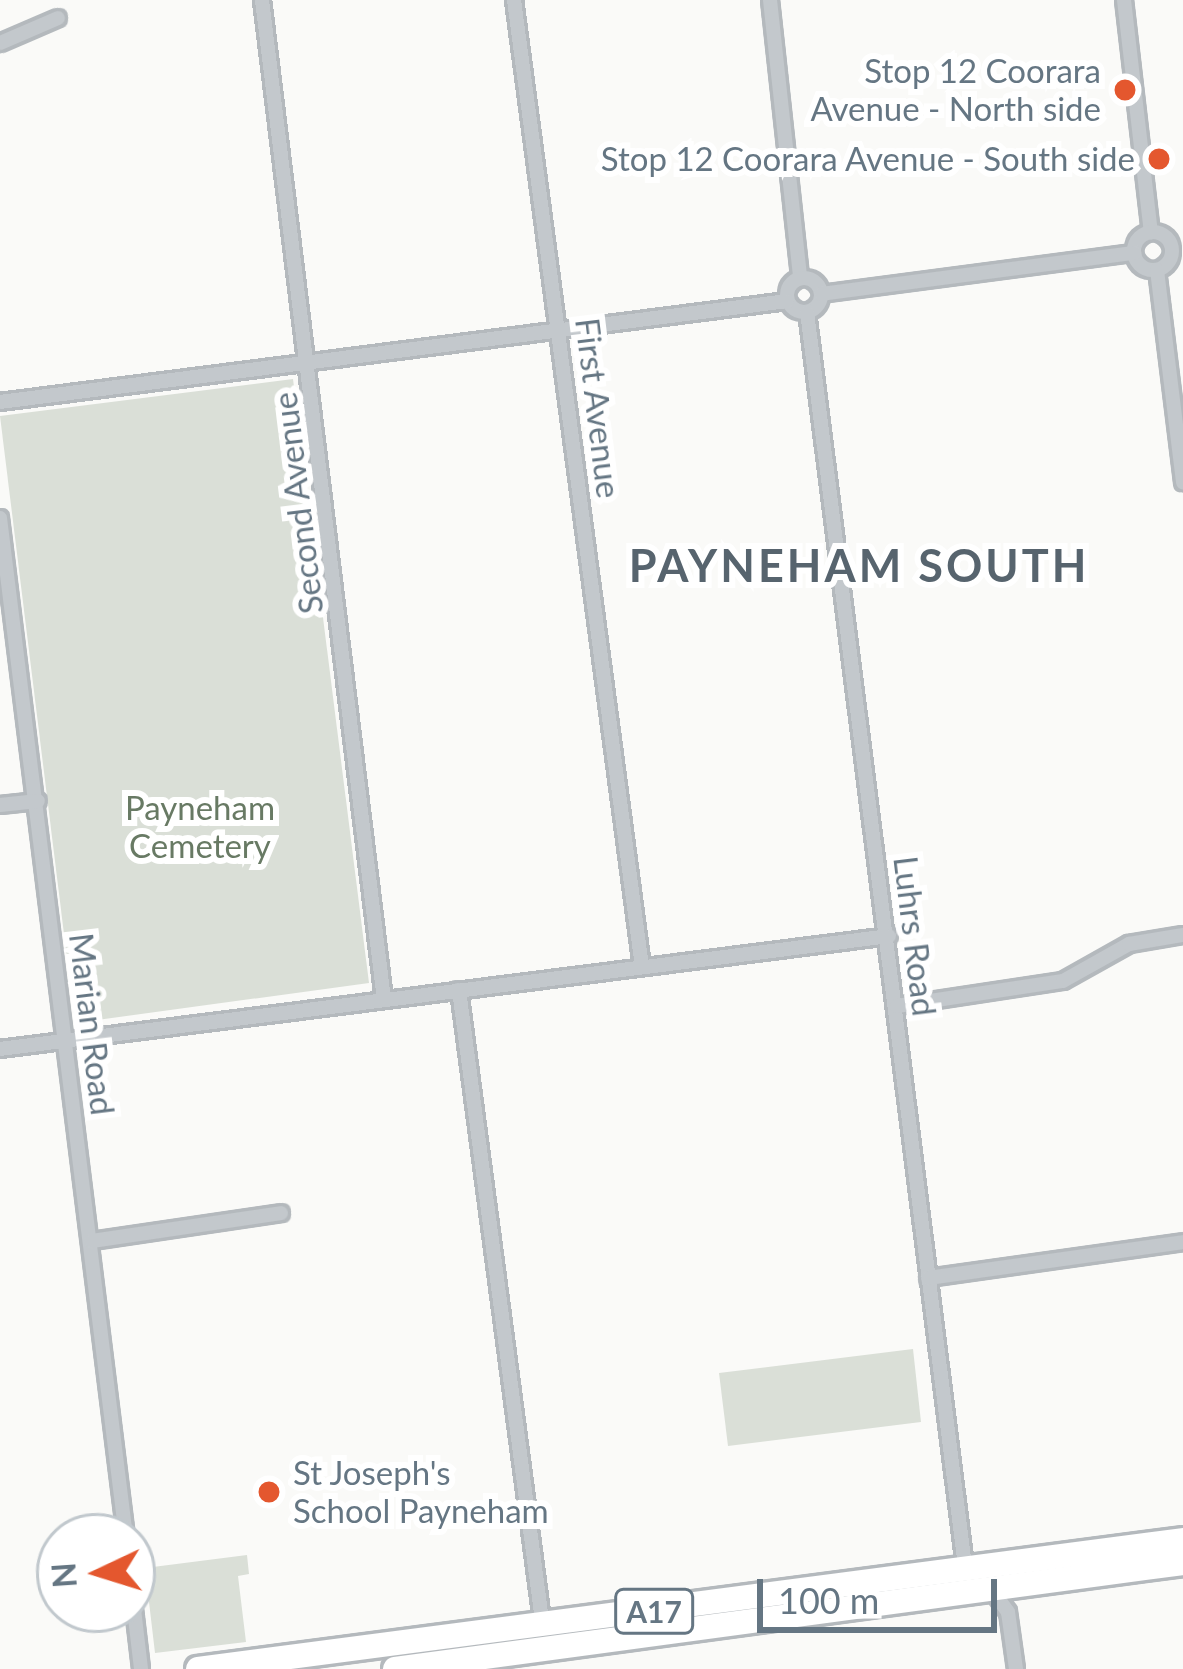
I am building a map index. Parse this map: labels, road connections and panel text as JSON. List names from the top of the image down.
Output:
{
  "streets": {
    "highway": ["A17"],
    "street": [
      "First Avenue",
      "Second Avenue",
      "Luhrs Road",
      "Marian Road"
    ]
  },
  "crossings": [
    ["Luhrs Road", "A17"]
  ],
  "districts": ["PAYNEHAM SOUTH"],
  "parks": ["Payneham Cemetery"],
  "places": ["Stop 12 Coorara Avenue - North side", "Stop 12 Coorara Avenue - South side", "St Joseph's School Payneham"],
  "scale_bar": "100 m",
  "north": "left"
}
